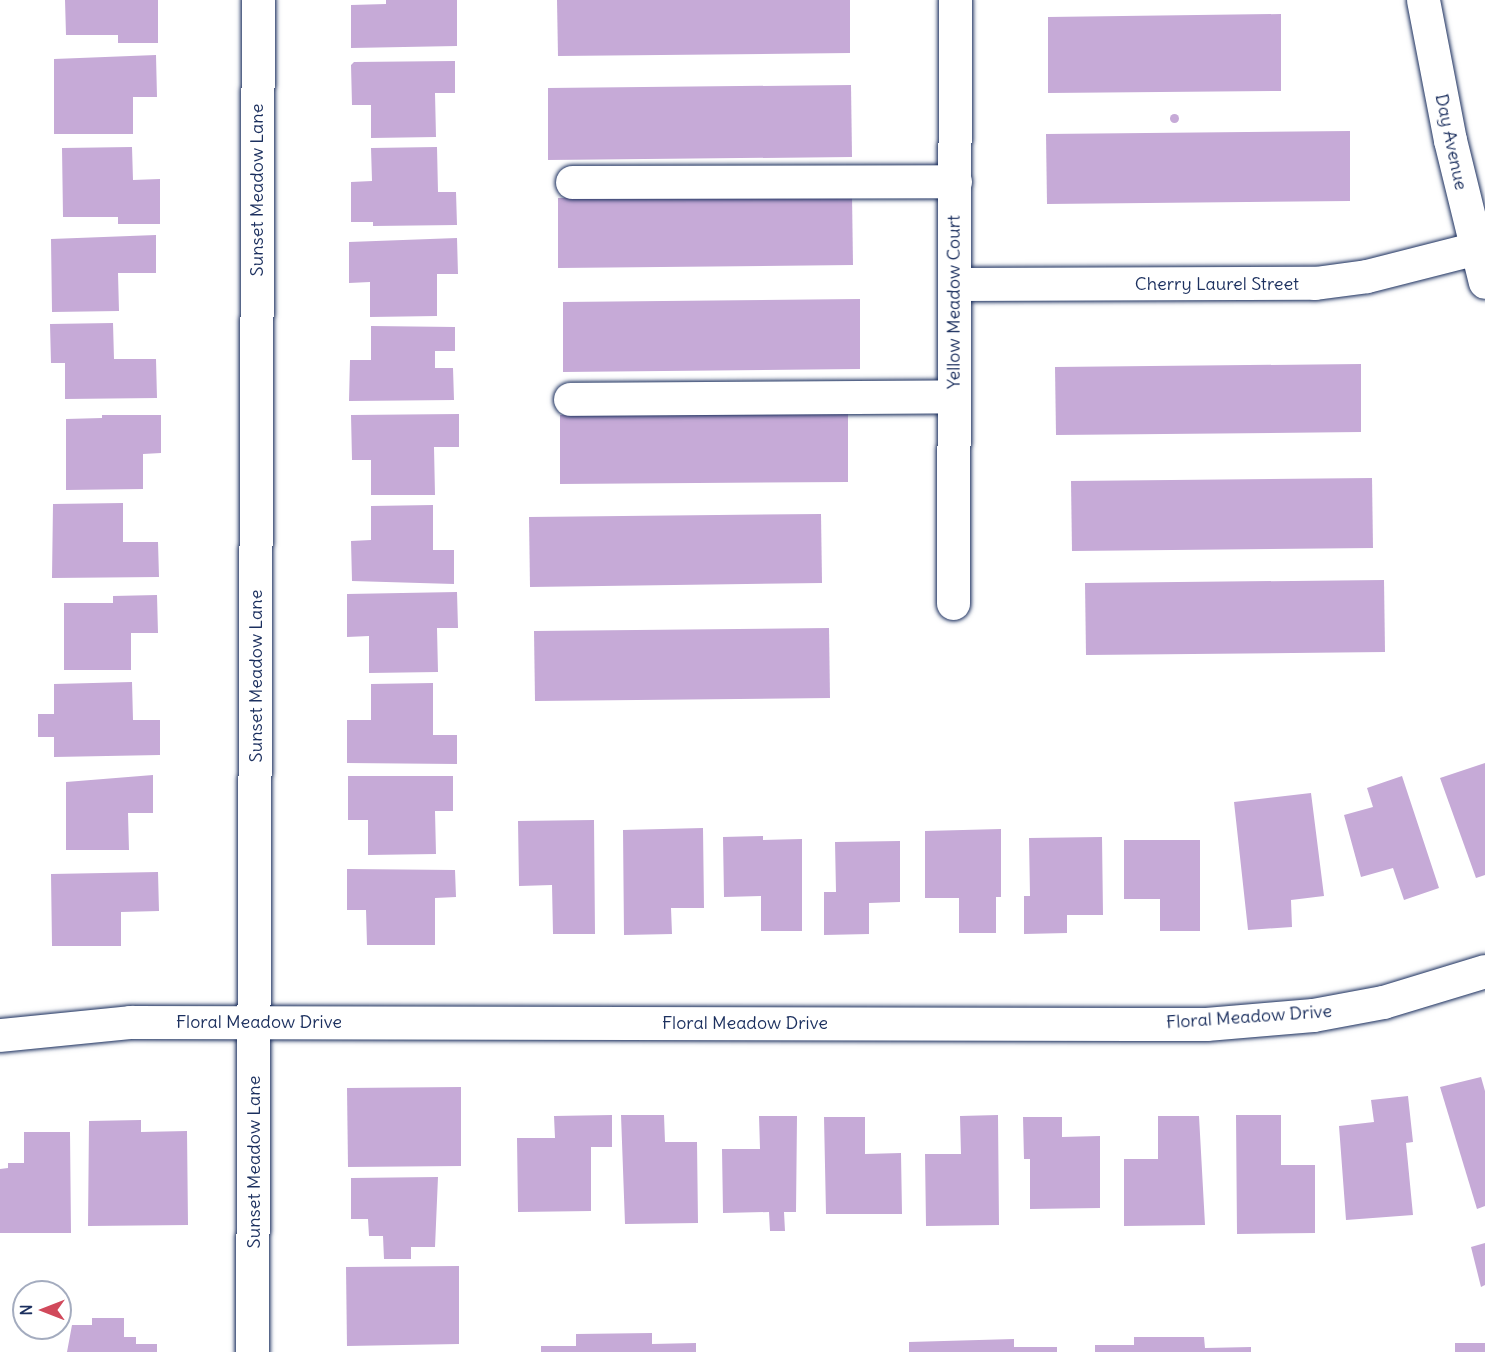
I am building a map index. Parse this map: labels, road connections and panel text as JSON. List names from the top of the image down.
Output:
{
  "streets": {
    "street": [
      "Day Avenue",
      "Sunset Meadow Lane",
      "Cherry Laurel Street",
      "Yellow Meadow Court",
      "Floral Meadow Drive"
    ]
  },
  "crossings": [
    ["Day Avenue", "Cherry Laurel Street"],
    ["Sunset Meadow Lane", "Floral Meadow Drive"],
    ["Cherry Laurel Street", "Yellow Meadow Court"]
  ],
  "north": "left"
}
